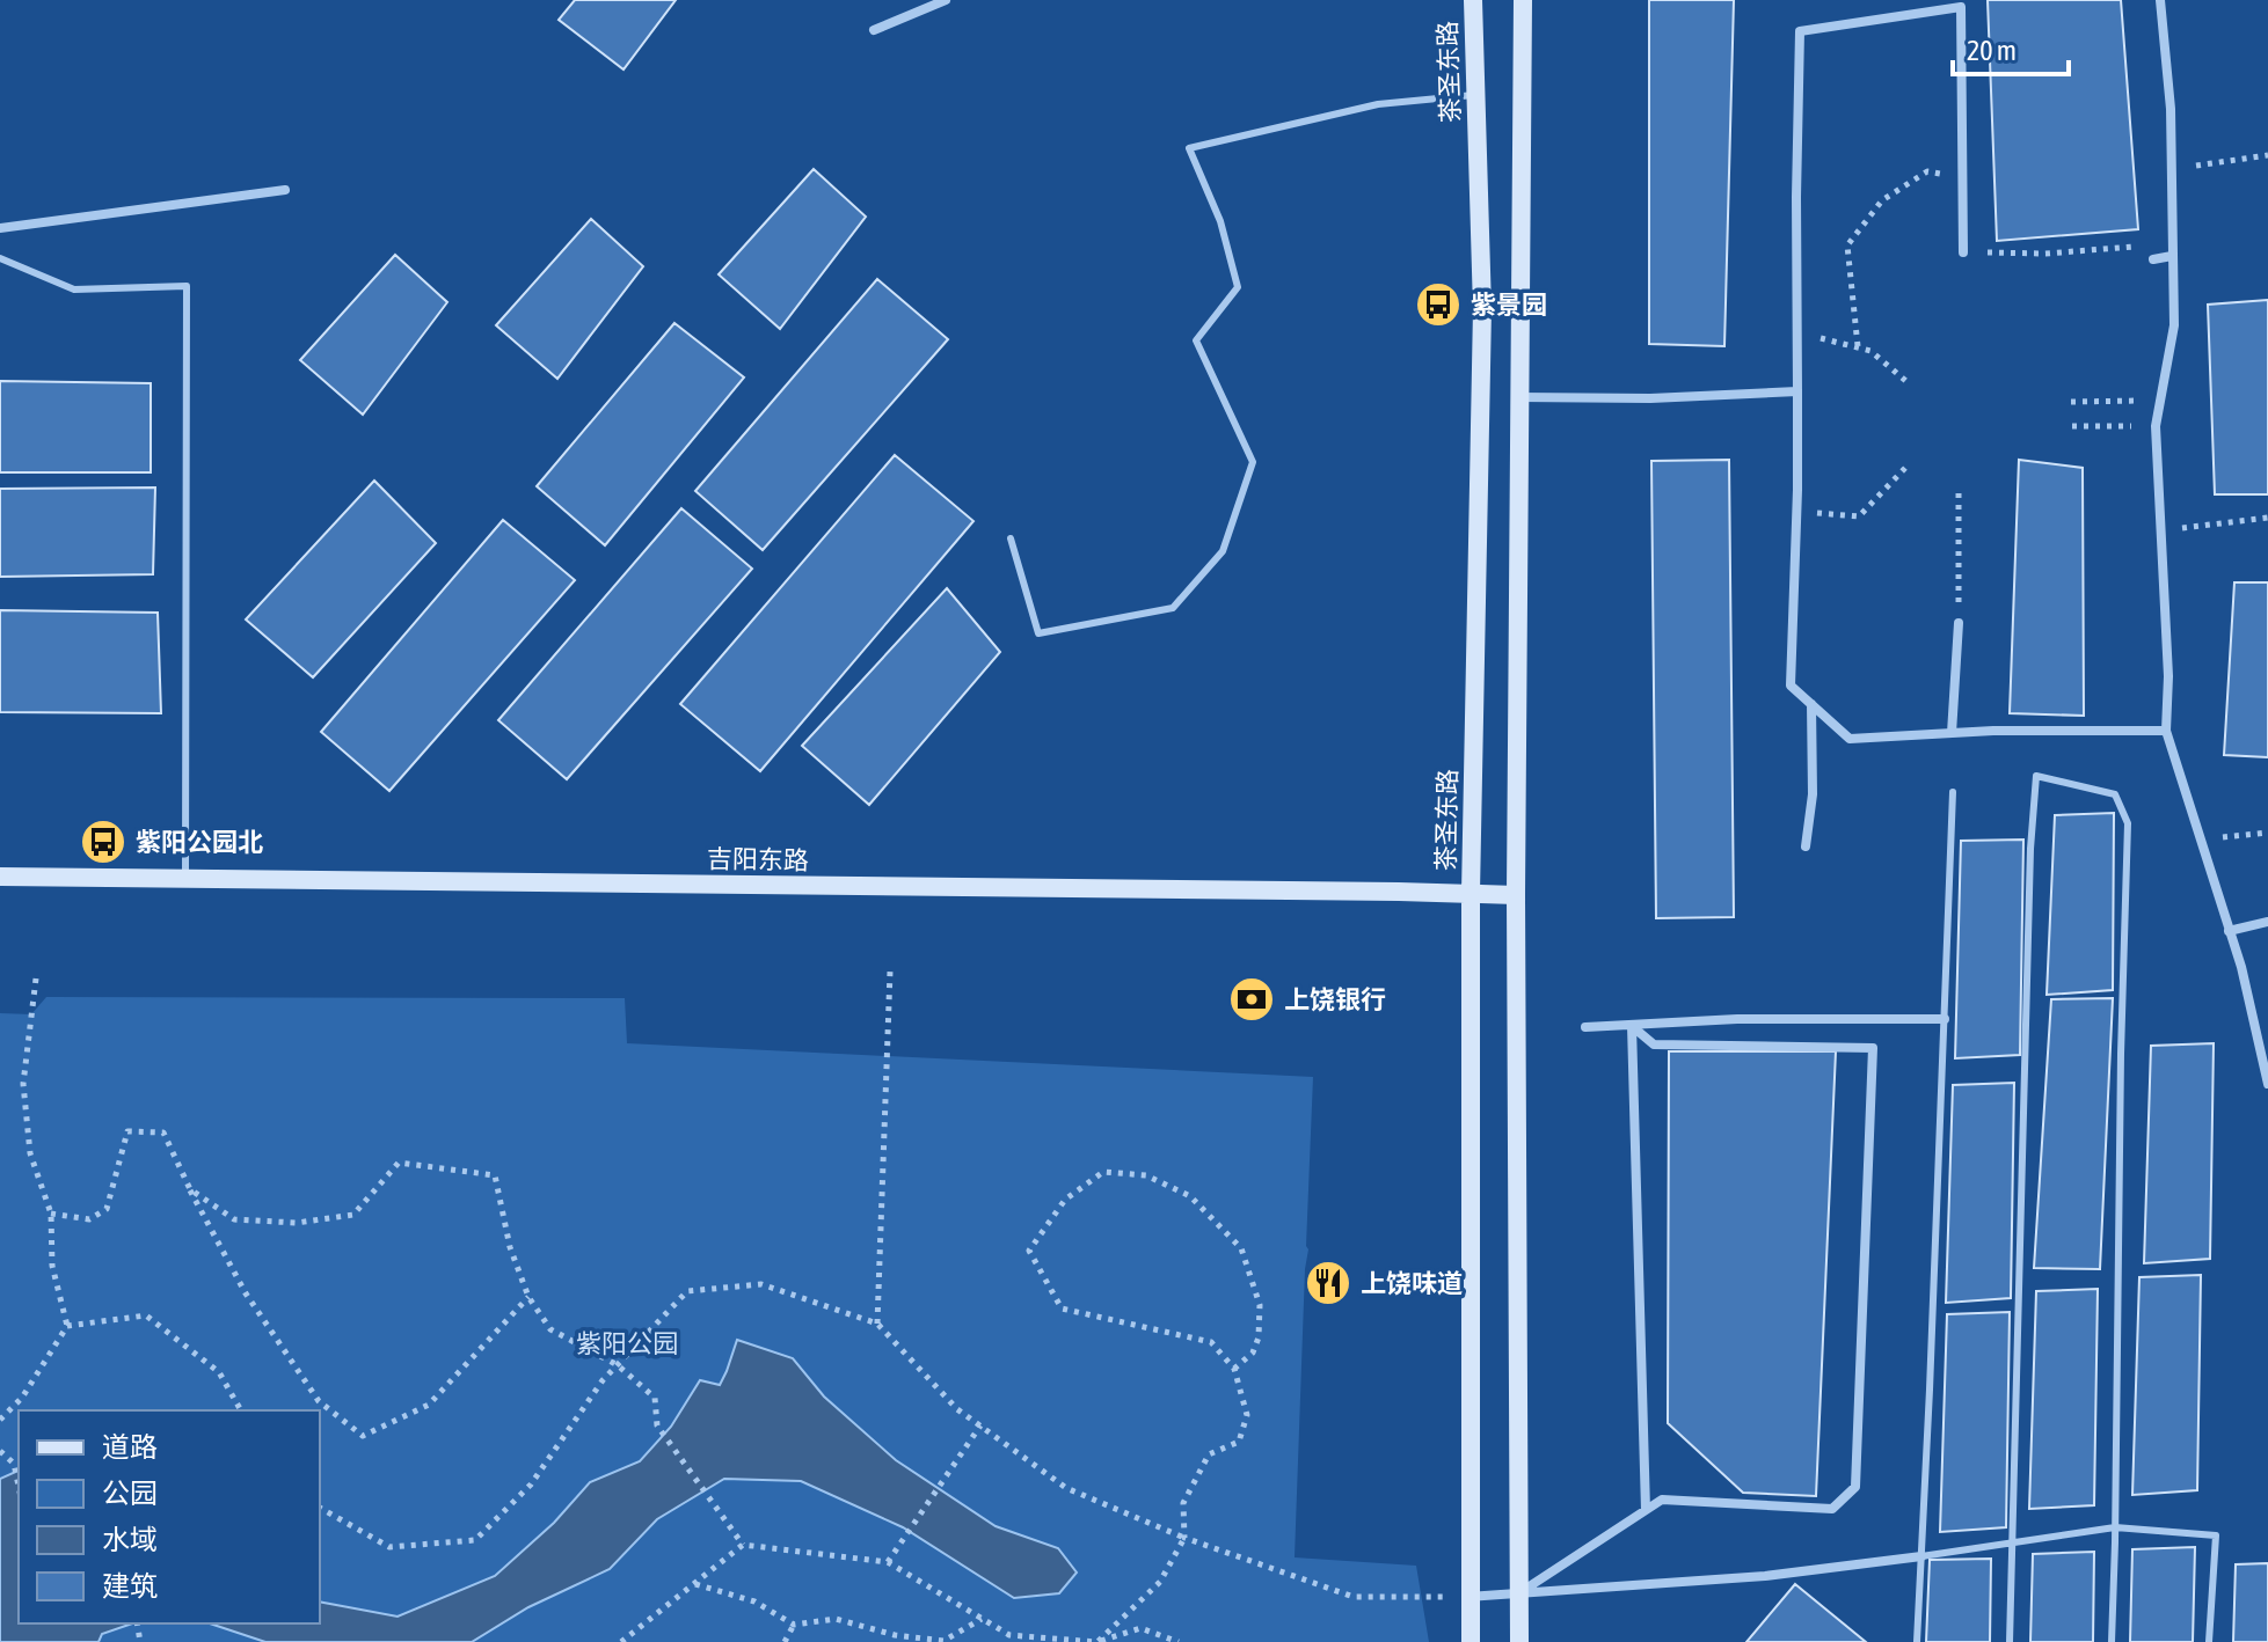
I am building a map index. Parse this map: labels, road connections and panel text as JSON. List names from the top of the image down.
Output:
{
  "streets": {
    "main road": ["茶圣东路", "吉阳东路"]
  },
  "crossings": [
    ["茶圣东路", "吉阳东路"]
  ],
  "parks": ["紫阳公园"],
  "places": {
    "bus stop": ["紫景园", "紫阳公园北"],
    "bank": ["上饶银行"],
    "restaurant": ["上饶味道"]
  },
  "legend": [
    "道路",
    "公园",
    "水域",
    "建筑"
  ],
  "scale_bar": "20 m"
}
